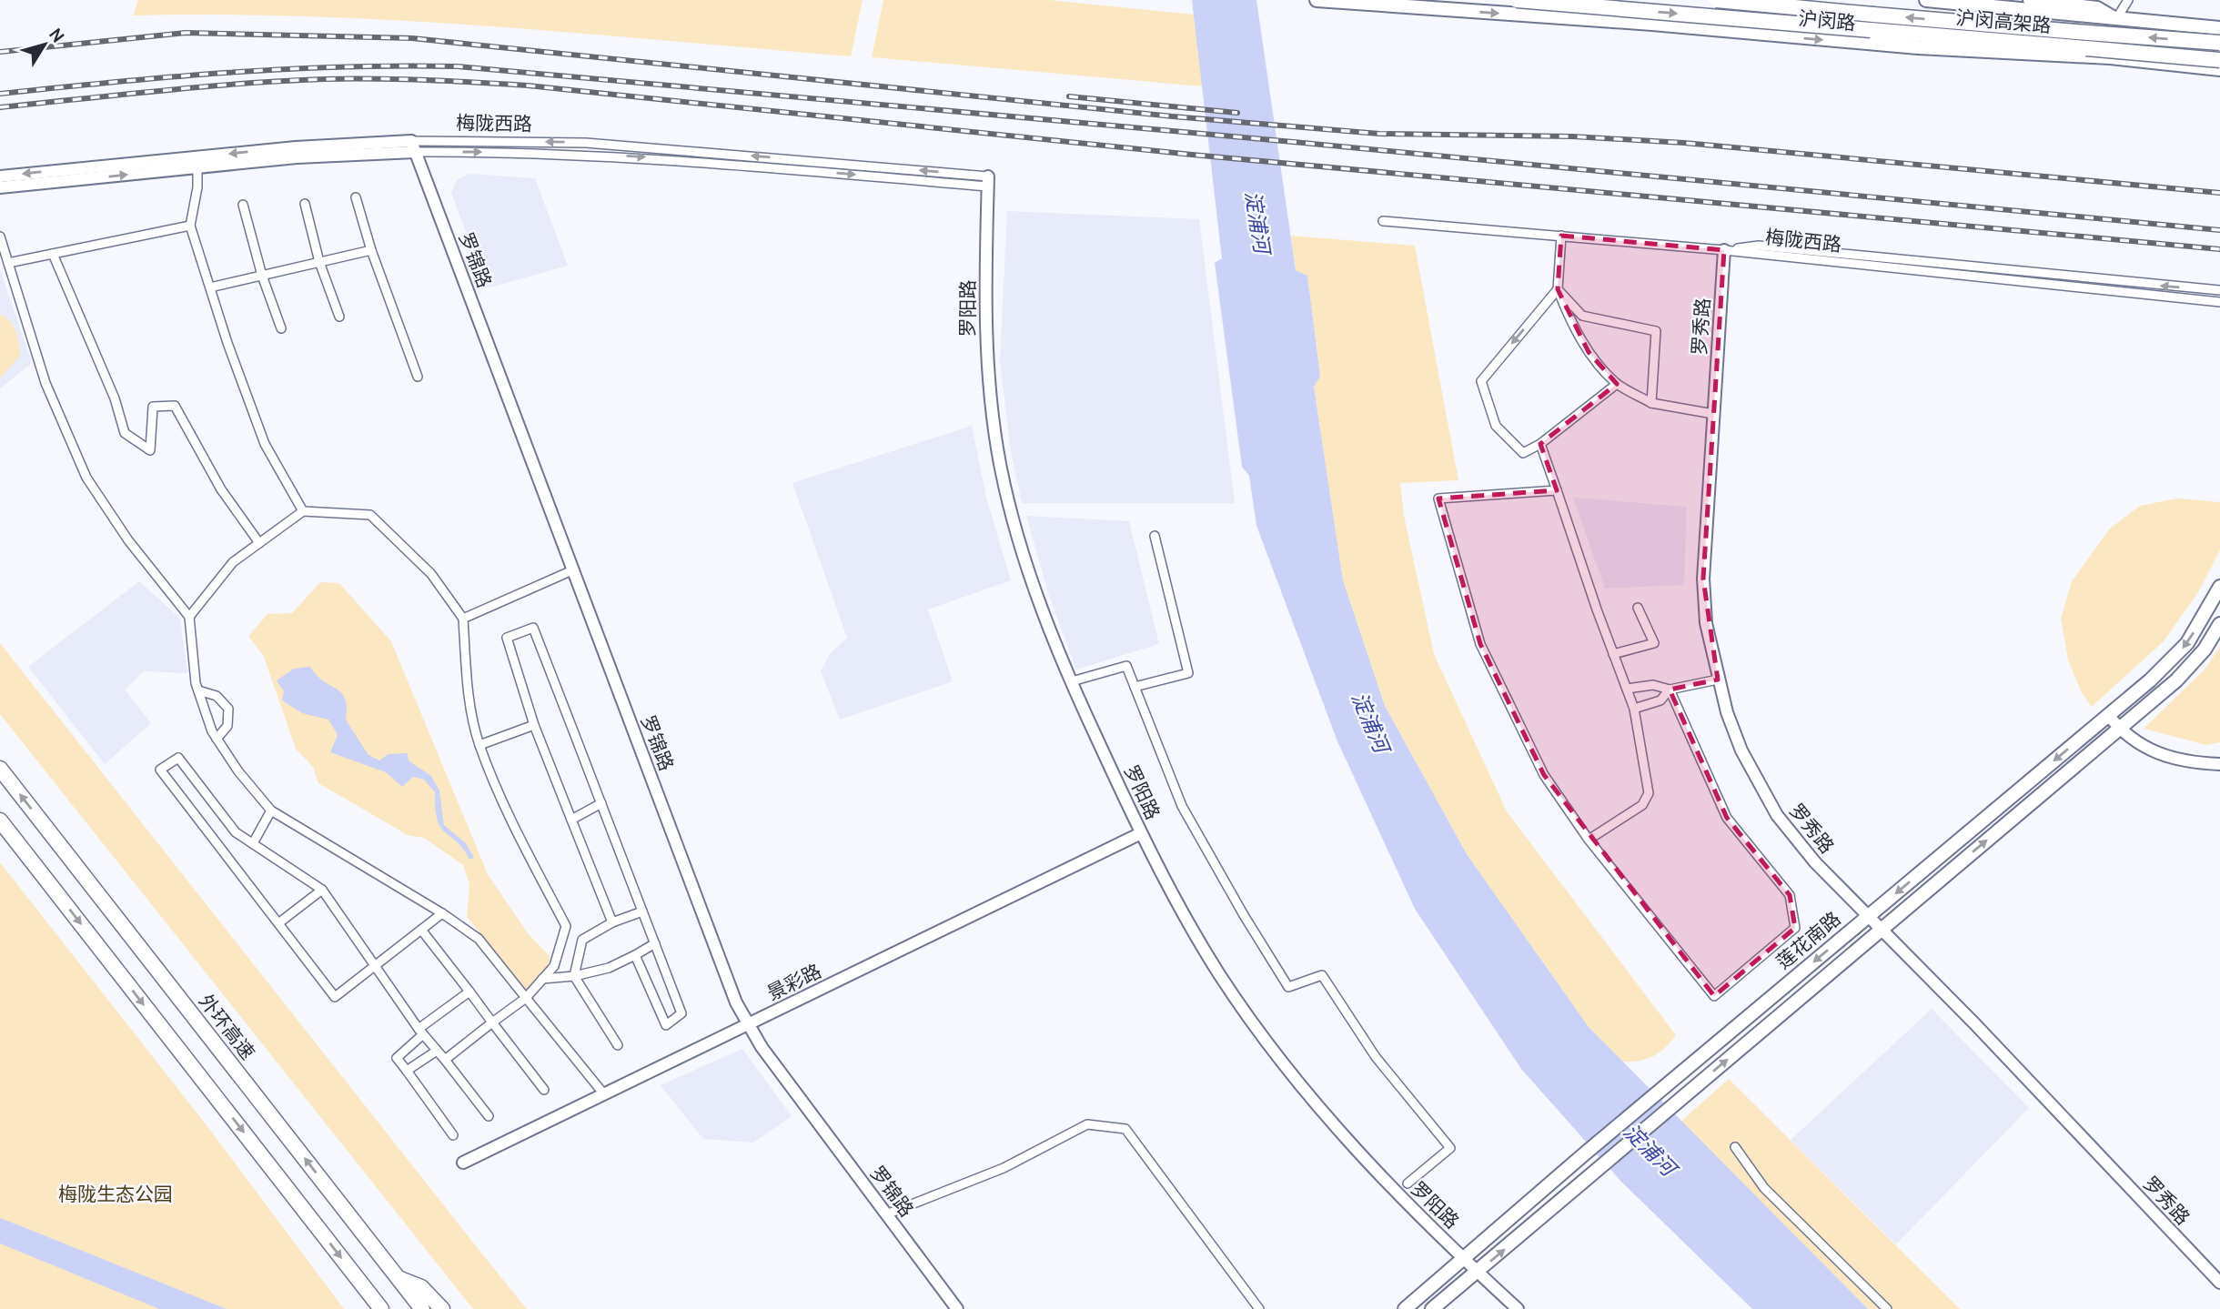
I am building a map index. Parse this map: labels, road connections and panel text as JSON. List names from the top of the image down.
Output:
{
  "streets": {
    "highway": ["沪闵高架路", "外环高速"],
    "main road": ["沪闵路", "莲花南路"],
    "street": [
      "梅陇西路",
      "罗锦路",
      "罗阳路",
      "罗秀路",
      "景彩路"
    ]
  },
  "crossings": [
    ["梅陇西路", "罗锦路"],
    ["梅陇西路", "罗阳路"],
    ["梅陇西路", "罗秀路"],
    ["罗锦路", "景彩路"],
    ["罗阳路", "莲花南路"],
    ["罗阳路", "景彩路"],
    ["罗秀路", "莲花南路"]
  ],
  "water": ["淀浦河"],
  "parks": ["梅陇生态公园"],
  "north": "top right"
}
